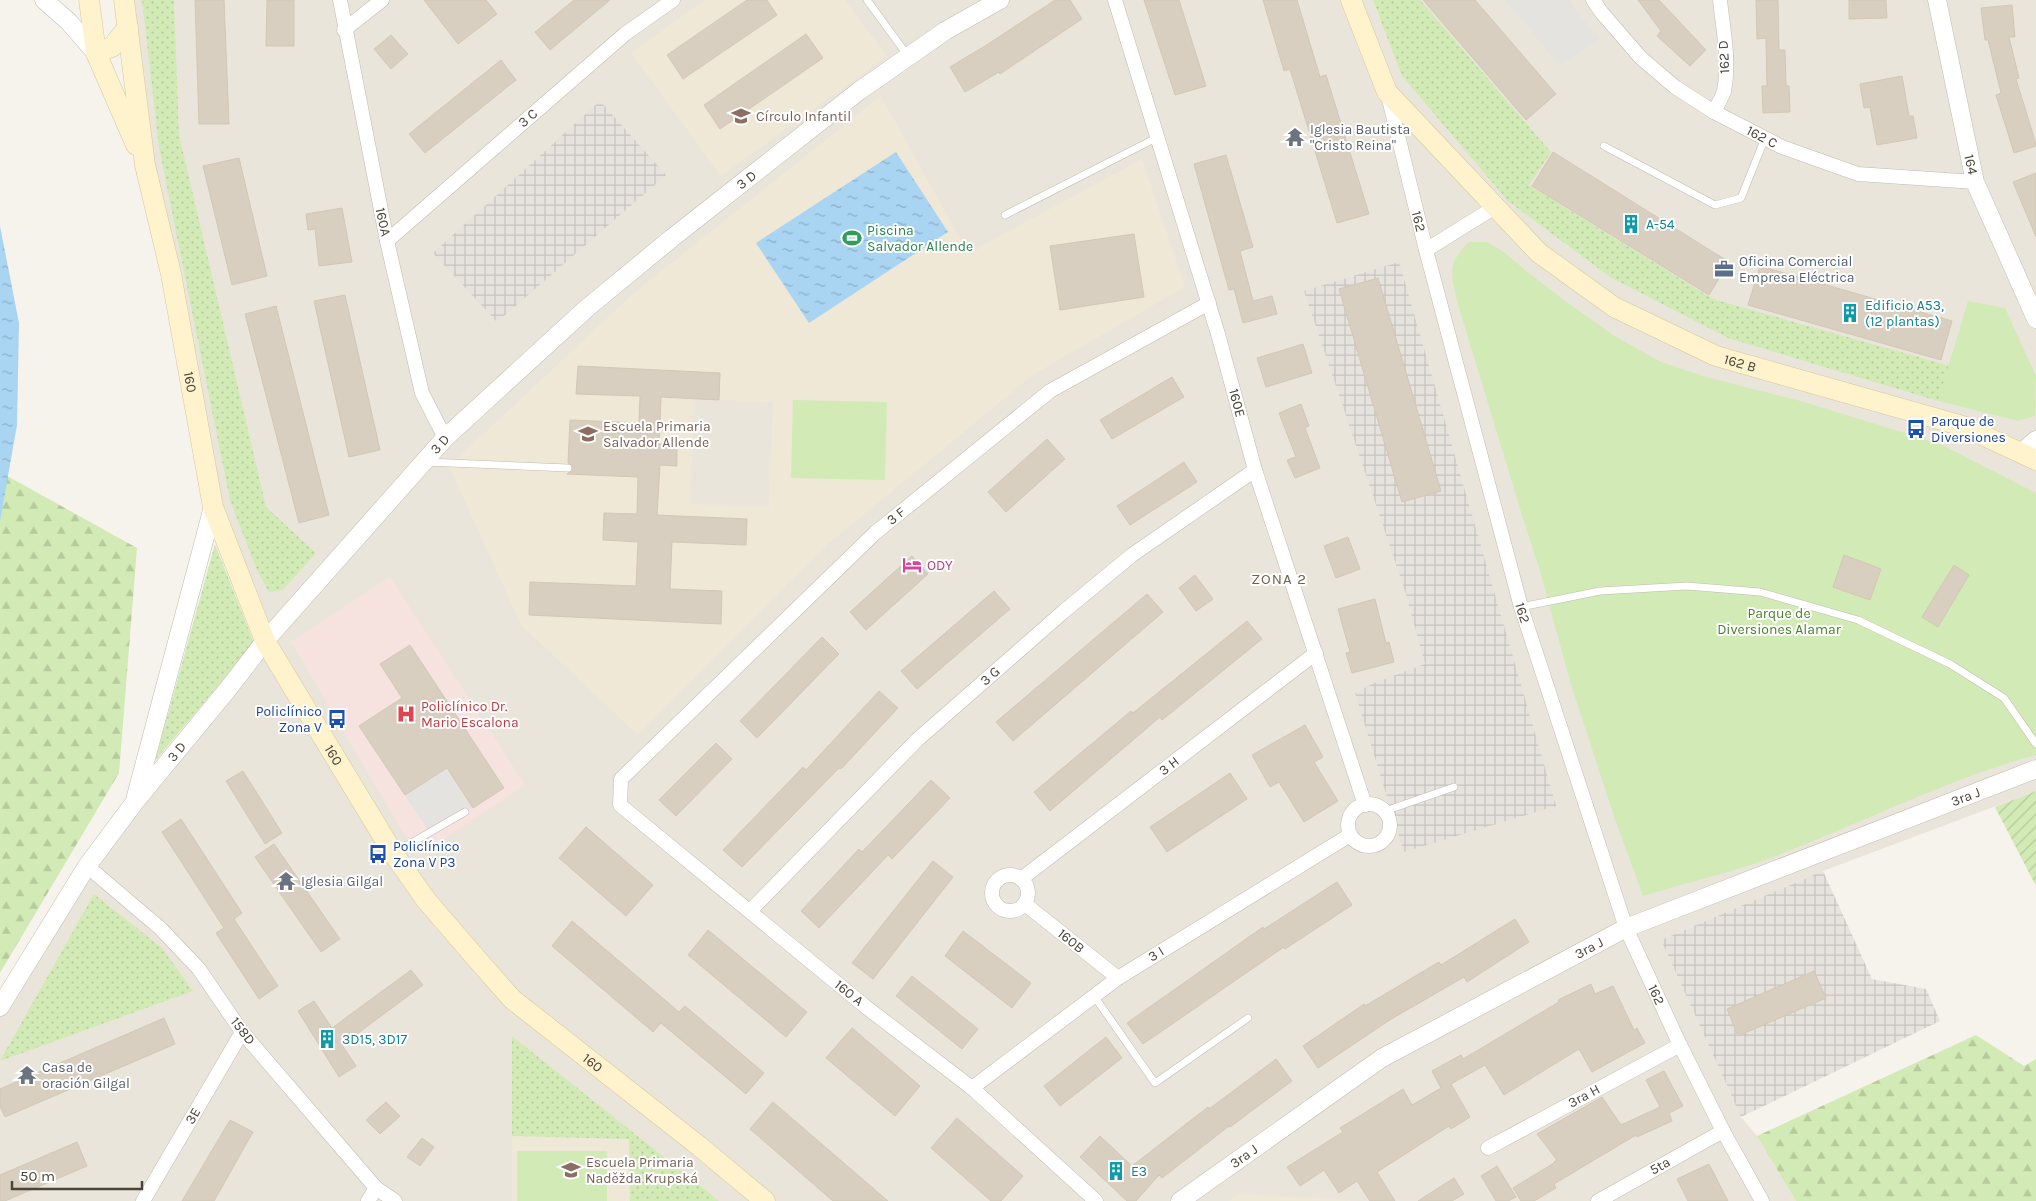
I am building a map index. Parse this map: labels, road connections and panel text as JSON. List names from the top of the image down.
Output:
{
  "streets": {
    "main road": ["162", "162 B", "160"],
    "street": [
      "162 D",
      "3 C",
      "162 C",
      "164",
      "3 D",
      "160A",
      "160E",
      "3 F",
      "3 G",
      "3 H",
      "3ra J",
      "160B",
      "3 I",
      "160 A",
      "158D",
      "3ra H",
      "3E",
      "5ta"
    ]
  },
  "crossings": [
    ["162 D", "162 C"],
    ["3 C", "160A"],
    ["162 C", "164"],
    ["3 D", "160A"],
    ["3 D", "160"],
    ["3 D", "158D"],
    ["162", "162 B"],
    ["162", "3ra J"],
    ["162", "3ra H"],
    ["162", "5ta"],
    ["160E", "3 F"],
    ["160E", "3 G"],
    ["160E", "3 H"],
    ["160E", "3 I"],
    ["3 F", "160 A"],
    ["3 G", "160 A"],
    ["3 H", "160B"],
    ["160B", "3 I"],
    ["3 I", "160 A"],
    ["158D", "3E"]
  ],
  "districts": ["ZONA 2"],
  "parks": ["Parque de Diversiones Alamar"],
  "places": {
    "school or university": ["Círculo Infantil", "Escuela Primaria Salvador Allende", "Escuela Primaria Naděžda Krupská"],
    "temple": ["Iglesia Bautista \"Cristo Reina\"", "Iglesia Gilgal", "Casa de oración Gilgal"],
    "building": [
      "A-54",
      "Edificio A53, (12 plantas)",
      "3D15, 3D17",
      "E3"
    ],
    "sports": ["Piscina Salvador Allende"],
    "office": ["Oficina Comercial Empresa Eléctrica"],
    "bus stop": ["Parque de Diversiones", "Policlínico Zona V", "Policlínico Zona V P3"],
    "hotel": ["ODY"],
    "hospital": ["Policlínico Dr. Mario Escalona"]
  },
  "scale_bar": "50 m"
}
